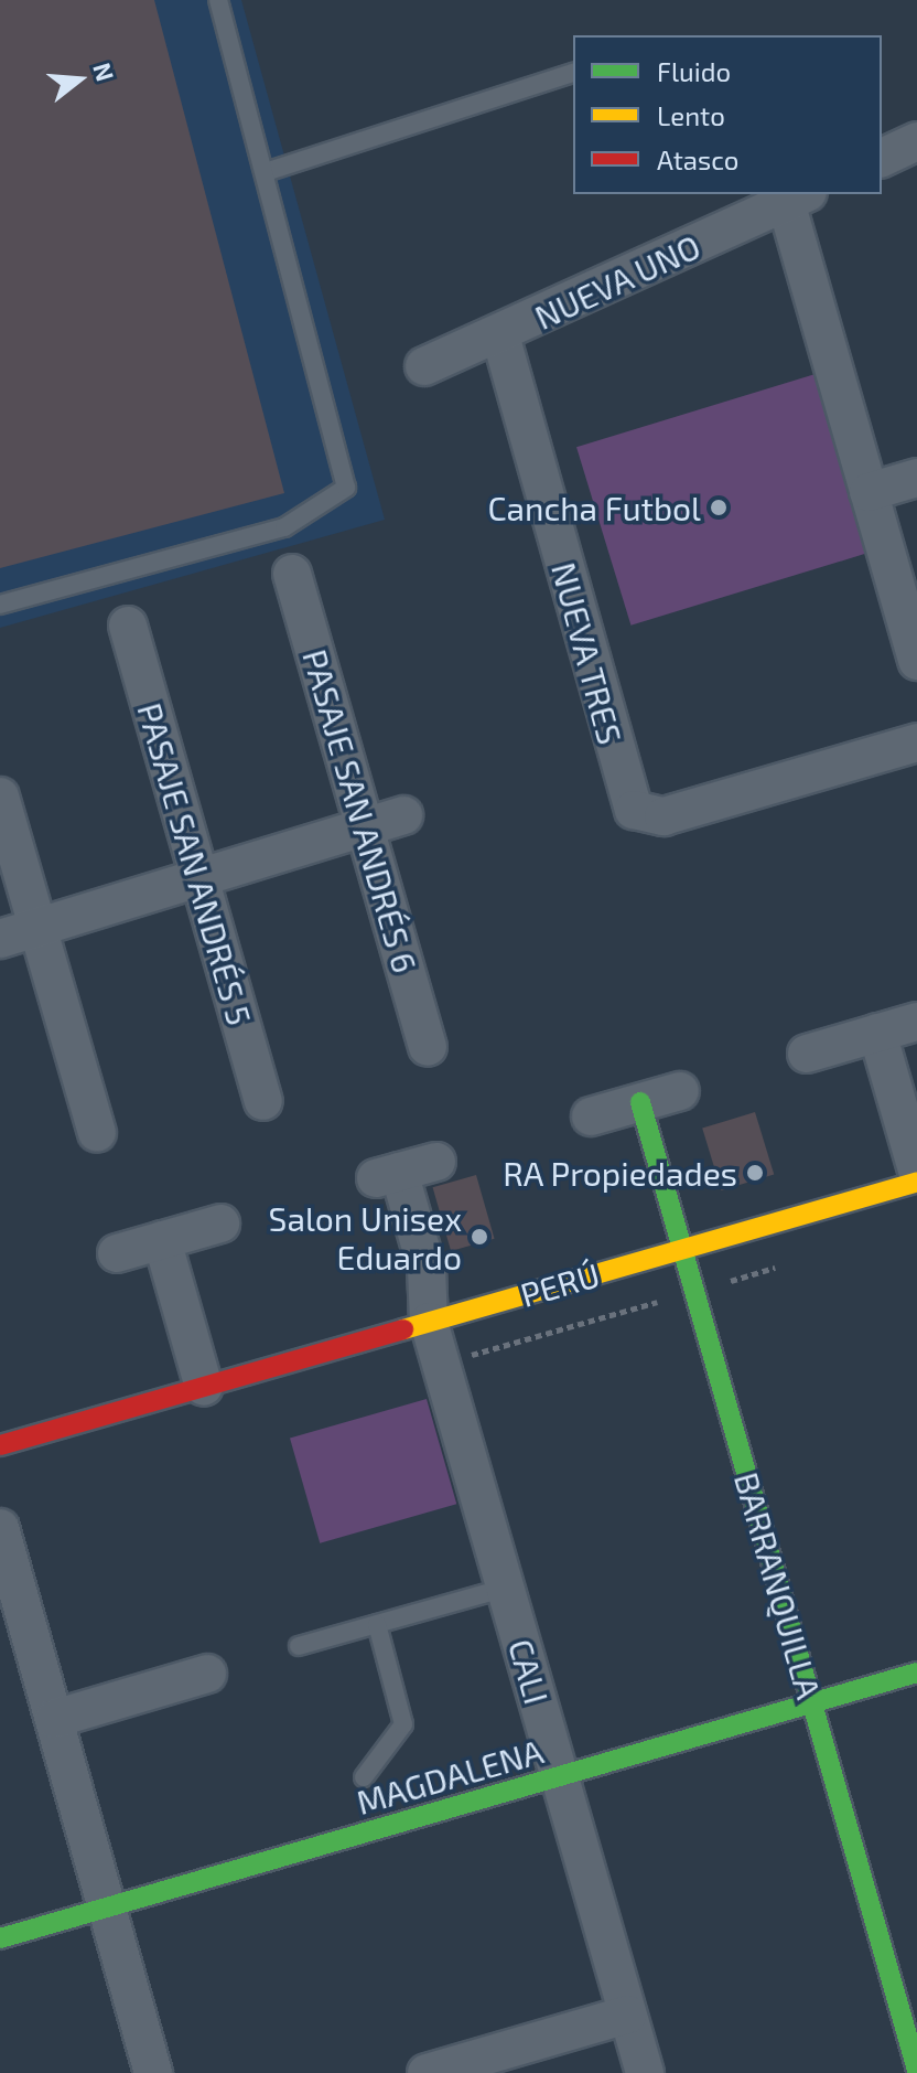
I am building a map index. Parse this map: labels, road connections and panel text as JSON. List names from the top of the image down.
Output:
{
  "streets": {
    "street": [
      "NUEVA UNO",
      "NUEVA TRES",
      "PASAJE SAN ANDRÉS 6",
      "PASAJE SAN ANDRÉS 5",
      "PERÚ",
      "BARRANQUILLA",
      "CALI",
      "MAGDALENA"
    ]
  },
  "crossings": [
    ["NUEVA UNO", "NUEVA TRES"],
    ["PERÚ", "BARRANQUILLA"],
    ["PERÚ", "CALI"],
    ["BARRANQUILLA", "MAGDALENA"],
    ["CALI", "MAGDALENA"]
  ],
  "places": ["Cancha Futbol", "RA Propiedades", "Salon Unisex Eduardo"],
  "legend": ["Fluido", "Lento", "Atasco"],
  "north": "right"
}
